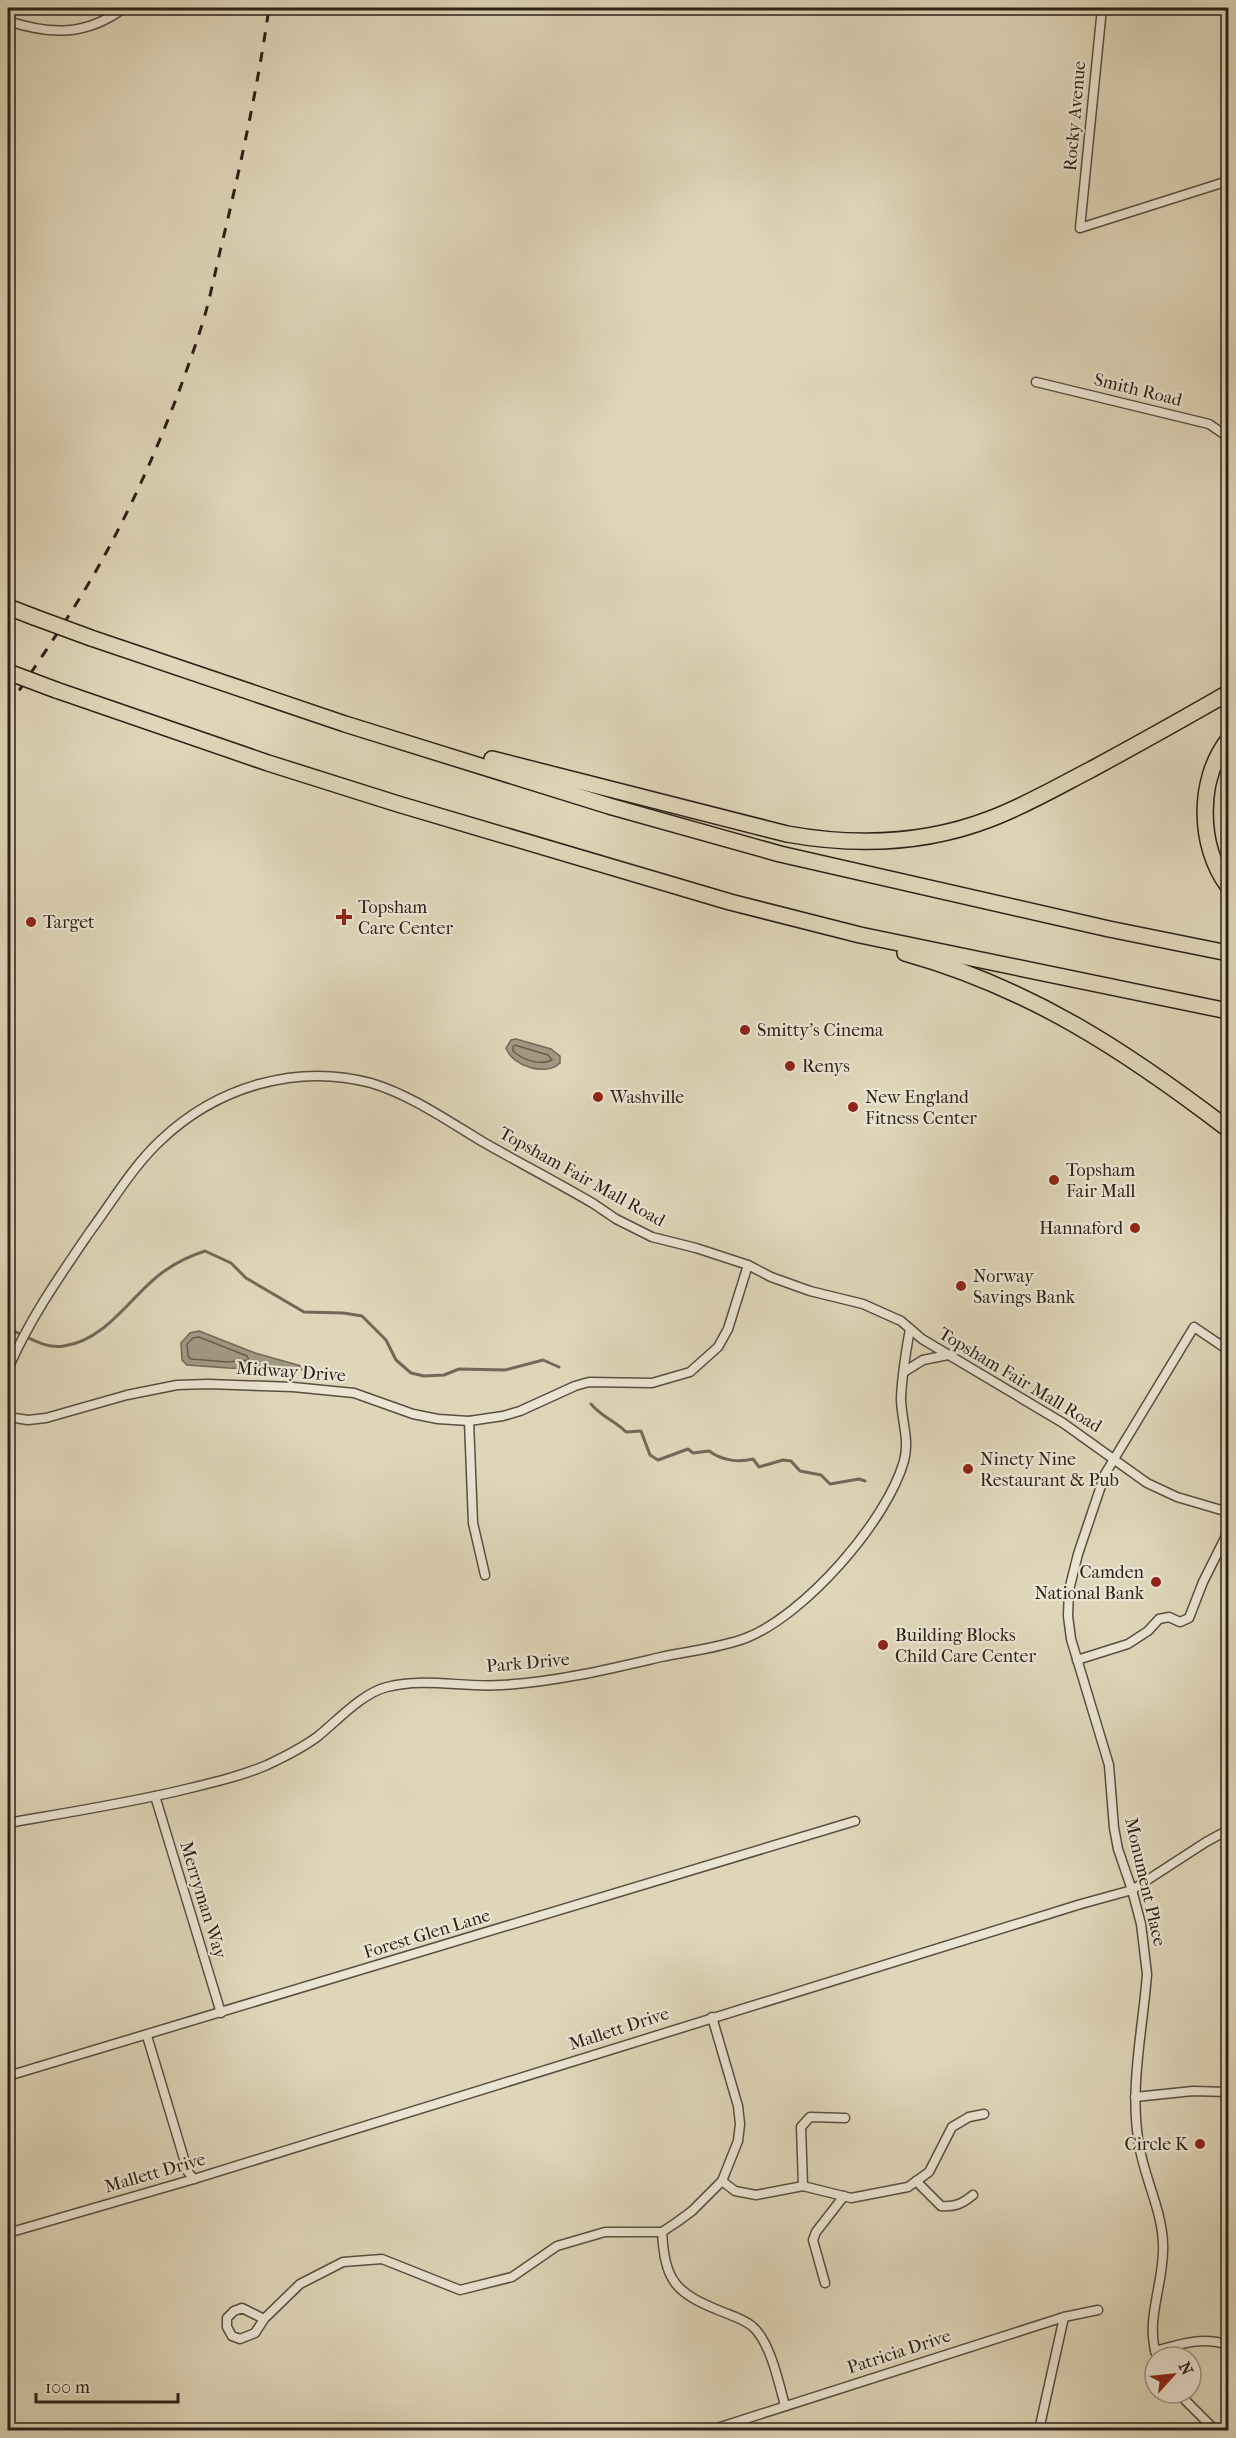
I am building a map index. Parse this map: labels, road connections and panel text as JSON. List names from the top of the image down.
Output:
{
  "streets": {
    "street": [
      "Rocky Avenue",
      "Smith Road",
      "Topsham Fair Mall Road",
      "Midway Drive",
      "Park Drive",
      "Monument Place",
      "Merryman Way",
      "Forest Glen Lane",
      "Mallett Drive",
      "Patricia Drive"
    ]
  },
  "crossings": [
    ["Topsham Fair Mall Road", "Midway Drive"],
    ["Topsham Fair Mall Road", "Park Drive"],
    ["Topsham Fair Mall Road", "Monument Place"],
    ["Park Drive", "Merryman Way"],
    ["Monument Place", "Mallett Drive"],
    ["Merryman Way", "Forest Glen Lane"]
  ],
  "places": {
    "health": ["Topsham Care Center"],
    "other": [
      "Target",
      "Smitty's Cinema",
      "Renys",
      "Washville",
      "New England Fitness Center",
      "Topsham Fair Mall",
      "Hannaford",
      "Norway Savings Bank",
      "Ninety Nine Restaurant & Pub",
      "Camden National Bank",
      "Building Blocks Child Care Center",
      "Circle K"
    ]
  },
  "scale_bar": "100 m",
  "north": "top right"
}
